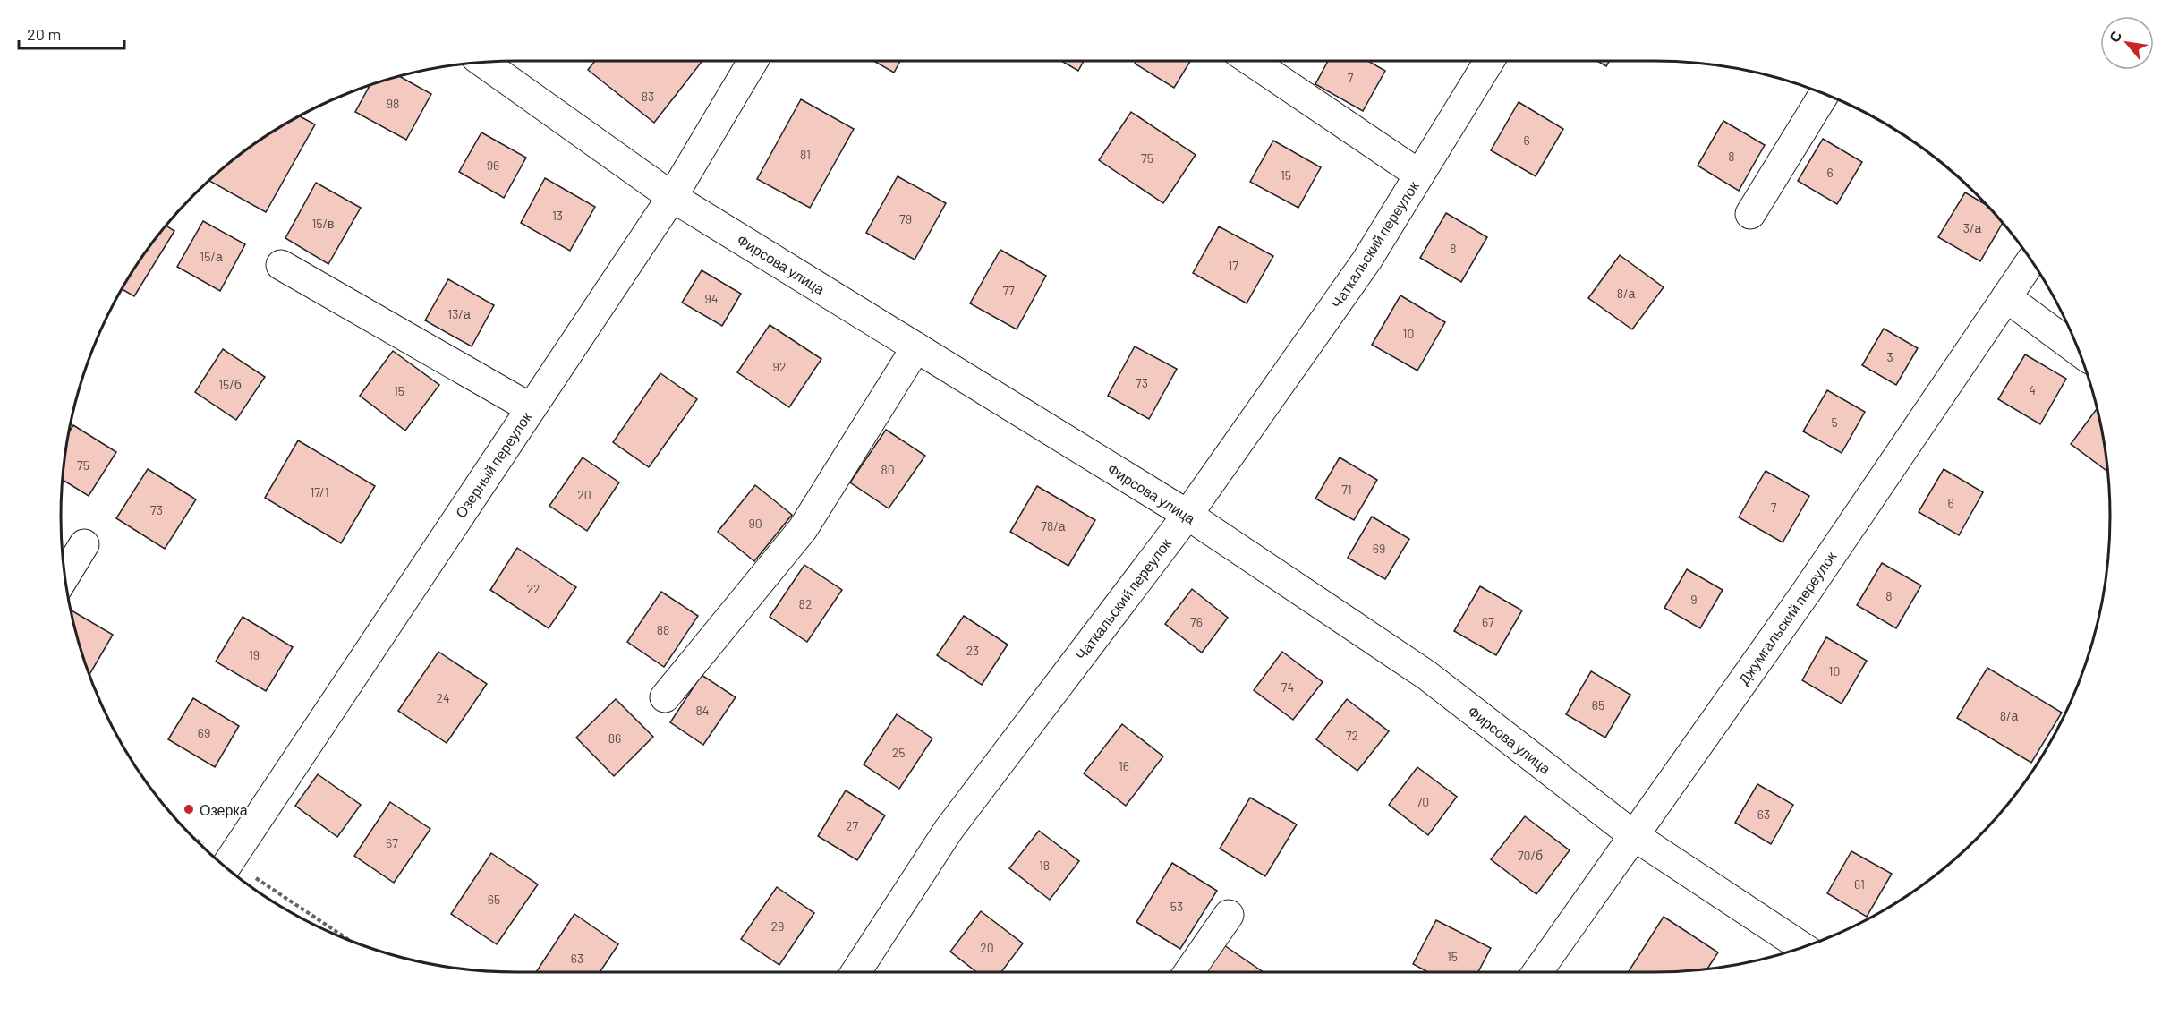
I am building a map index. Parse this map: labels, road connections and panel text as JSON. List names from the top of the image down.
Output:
{
  "streets": {
    "street": [
      "Чаткальский переулок",
      "Фирсова улица",
      "Озерный переулок",
      "Джумгальский переулок"
    ]
  },
  "crossings": [
    ["Чаткальский переулок", "Фирсова улица"],
    ["Фирсова улица", "Озерный переулок"],
    ["Фирсова улица", "Джумгальский переулок"]
  ],
  "places": ["Озерка"],
  "house_numbers": [
    "7",
    "83",
    "98",
    "6",
    "81",
    "8",
    "75",
    "96",
    "6",
    "15",
    "13",
    "79",
    "15/в",
    "3/а",
    "8",
    "15/а",
    "17",
    "77",
    "8/а",
    "94",
    "13/а",
    "10",
    "3",
    "92",
    "73",
    "15/б",
    "4",
    "15",
    "5",
    "75",
    "80",
    "71",
    "17/1",
    "20",
    "6",
    "7",
    "73",
    "90",
    "78/а",
    "69",
    "22",
    "8",
    "9",
    "82",
    "76",
    "67",
    "88",
    "23",
    "19",
    "10",
    "74",
    "24",
    "65",
    "84",
    "8/а",
    "69",
    "72",
    "86",
    "25",
    "16",
    "70",
    "63",
    "27",
    "67",
    "70/б",
    "18",
    "61",
    "65",
    "53",
    "29",
    "20",
    "15",
    "63"
  ],
  "scale_bar": "20 m",
  "north": "top left"
}
